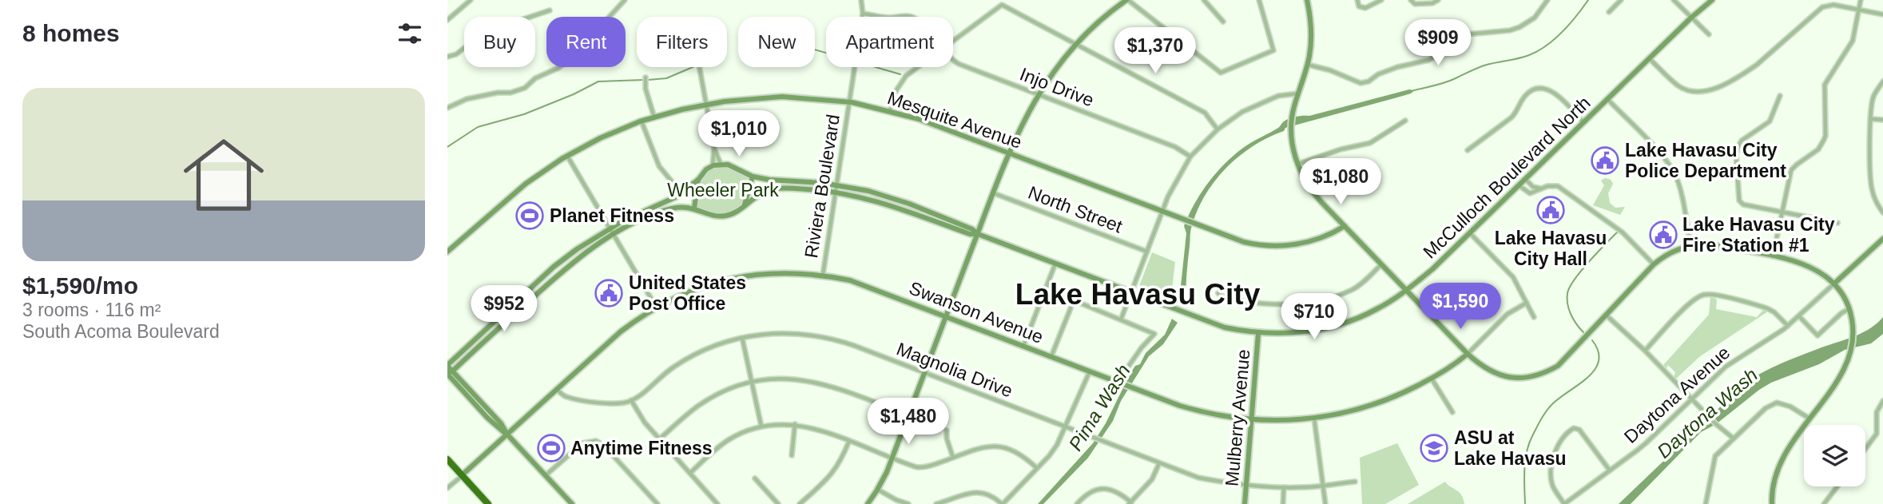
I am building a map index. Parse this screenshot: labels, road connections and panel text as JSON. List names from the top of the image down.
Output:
{
  "streets": {
    "main road": [
      "Mesquite Avenue",
      "McCulloch Boulevard North",
      "Swanson Avenue",
      "Daytona Avenue",
      "Mulberry Avenue"
    ],
    "street": [
      "Injo Drive",
      "Riviera Boulevard",
      "North Street",
      "Magnolia Drive"
    ]
  },
  "crossings": [
    ["Injo Drive", "Riviera Boulevard"],
    ["Mesquite Avenue", "Riviera Boulevard"],
    ["McCulloch Boulevard North", "Mulberry Avenue"],
    ["Riviera Boulevard", "Swanson Avenue"],
    ["Swanson Avenue", "Mulberry Avenue"],
    ["Magnolia Drive", "Mulberry Avenue"]
  ],
  "districts": ["Lake Havasu City"],
  "water": ["Pima Wash", "Daytona Wash"],
  "parks": ["Wheeler Park"],
  "places": {
    "public building": [
      "Lake Havasu City Police Department",
      "Lake Havasu City Hall",
      "Lake Havasu City Fire Station #1",
      "United States Post Office"
    ],
    "sports": ["Planet Fitness", "Anytime Fitness"],
    "school or university": ["ASU at Lake Havasu"]
  },
  "page": {
    "heading": "8 homes",
    "chip": [
      "Buy",
      "Rent",
      "Filters",
      "New",
      "Apartment"
    ],
    "price": [
      "$909",
      "$1,370",
      "$1,010",
      "$1,080",
      "$1,590",
      "$952",
      "$710",
      "$1,480"
    ],
    "list": [
      {
        "name": "$1,590/mo",
        "note": "3 rooms · 116 m² · South Acoma Boulevard"
      }
    ]
  }
}
